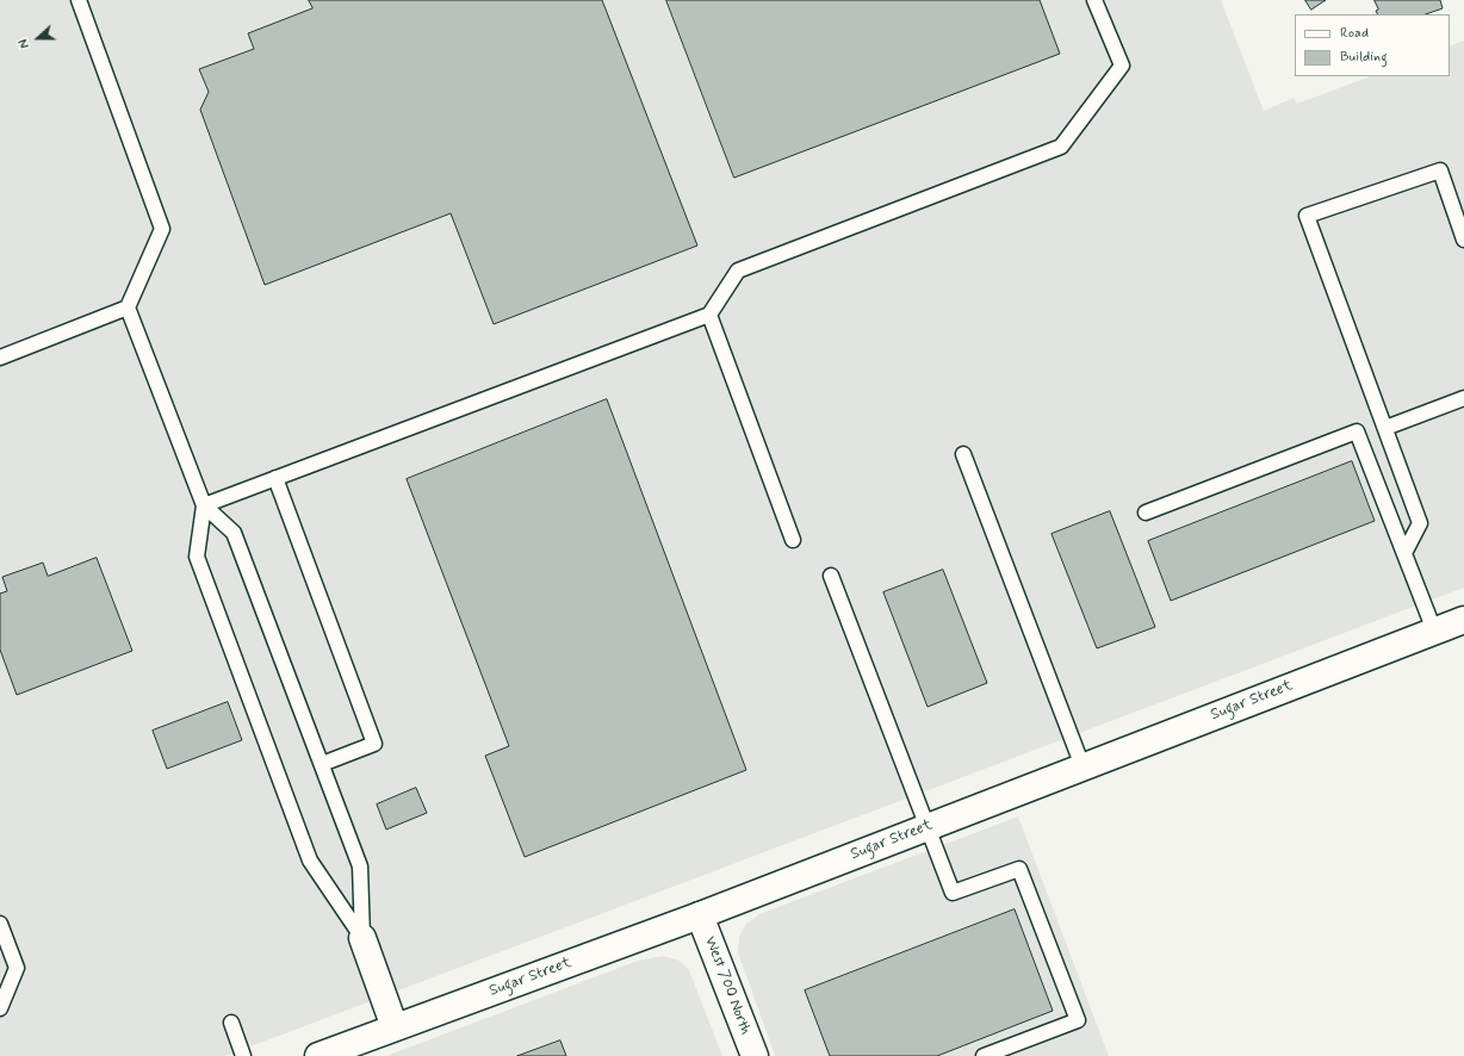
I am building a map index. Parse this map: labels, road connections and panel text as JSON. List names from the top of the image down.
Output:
{
  "streets": {
    "street": ["Sugar Street", "West 700 North"]
  },
  "crossings": [
    ["Sugar Street", "West 700 North"]
  ],
  "legend": ["Road", "Building"],
  "north": "left"
}
